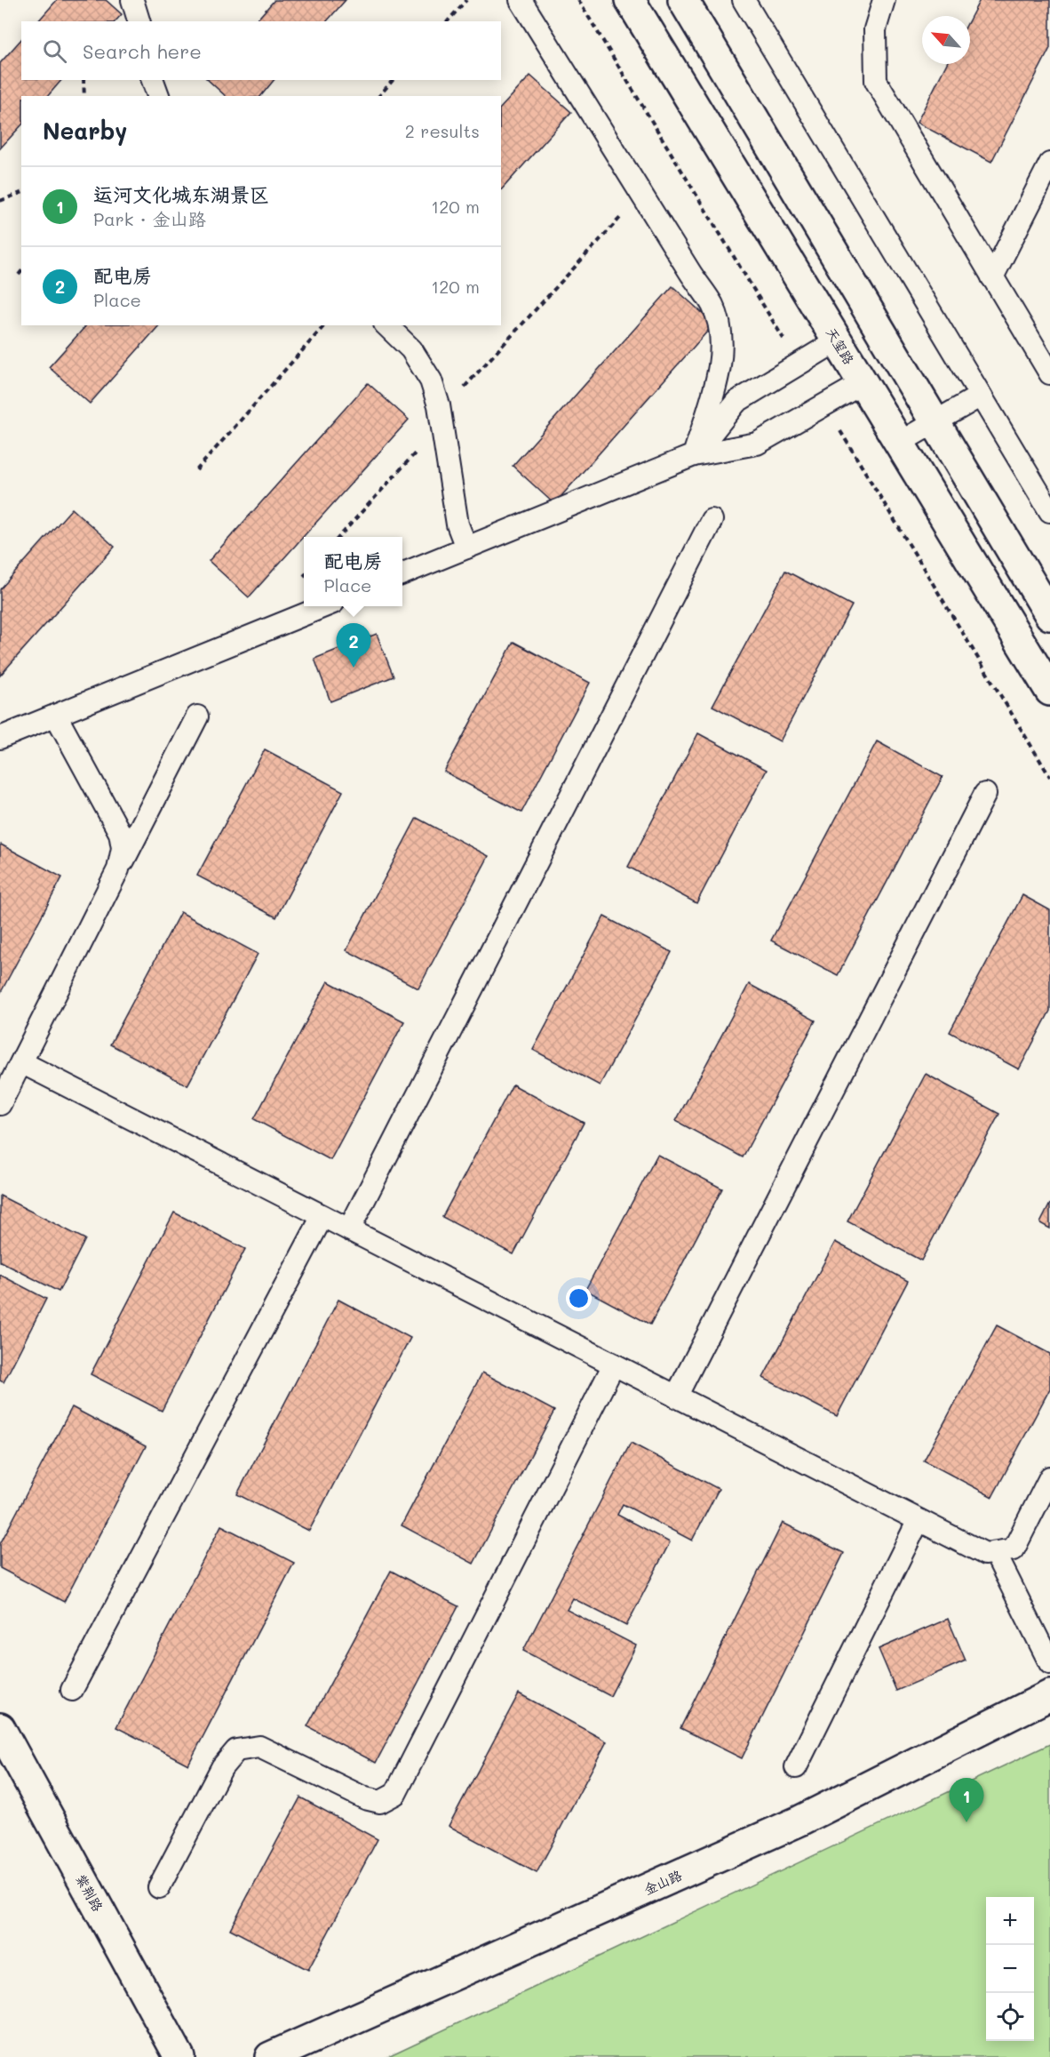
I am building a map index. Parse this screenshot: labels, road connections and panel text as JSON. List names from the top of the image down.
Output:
{
  "streets": {
    "street": ["天玺路", "金山路", "紫荆路"]
  },
  "north": "top left",
  "page": {
    "search": "Search here",
    "heading": ["Nearby", "2 results"],
    "list": [
      {
        "mark": "1",
        "name": "运河文化城东湖景区",
        "note": "Park · 金山路",
        "value": "120 m"
      },
      {
        "mark": "2",
        "name": "配电房",
        "note": "Place",
        "value": "120 m"
      }
    ],
    "popup": ["配电房", "Place"],
    "pins": ["2", "1"],
    "map_buttons": ["+", "−"]
  }
}
